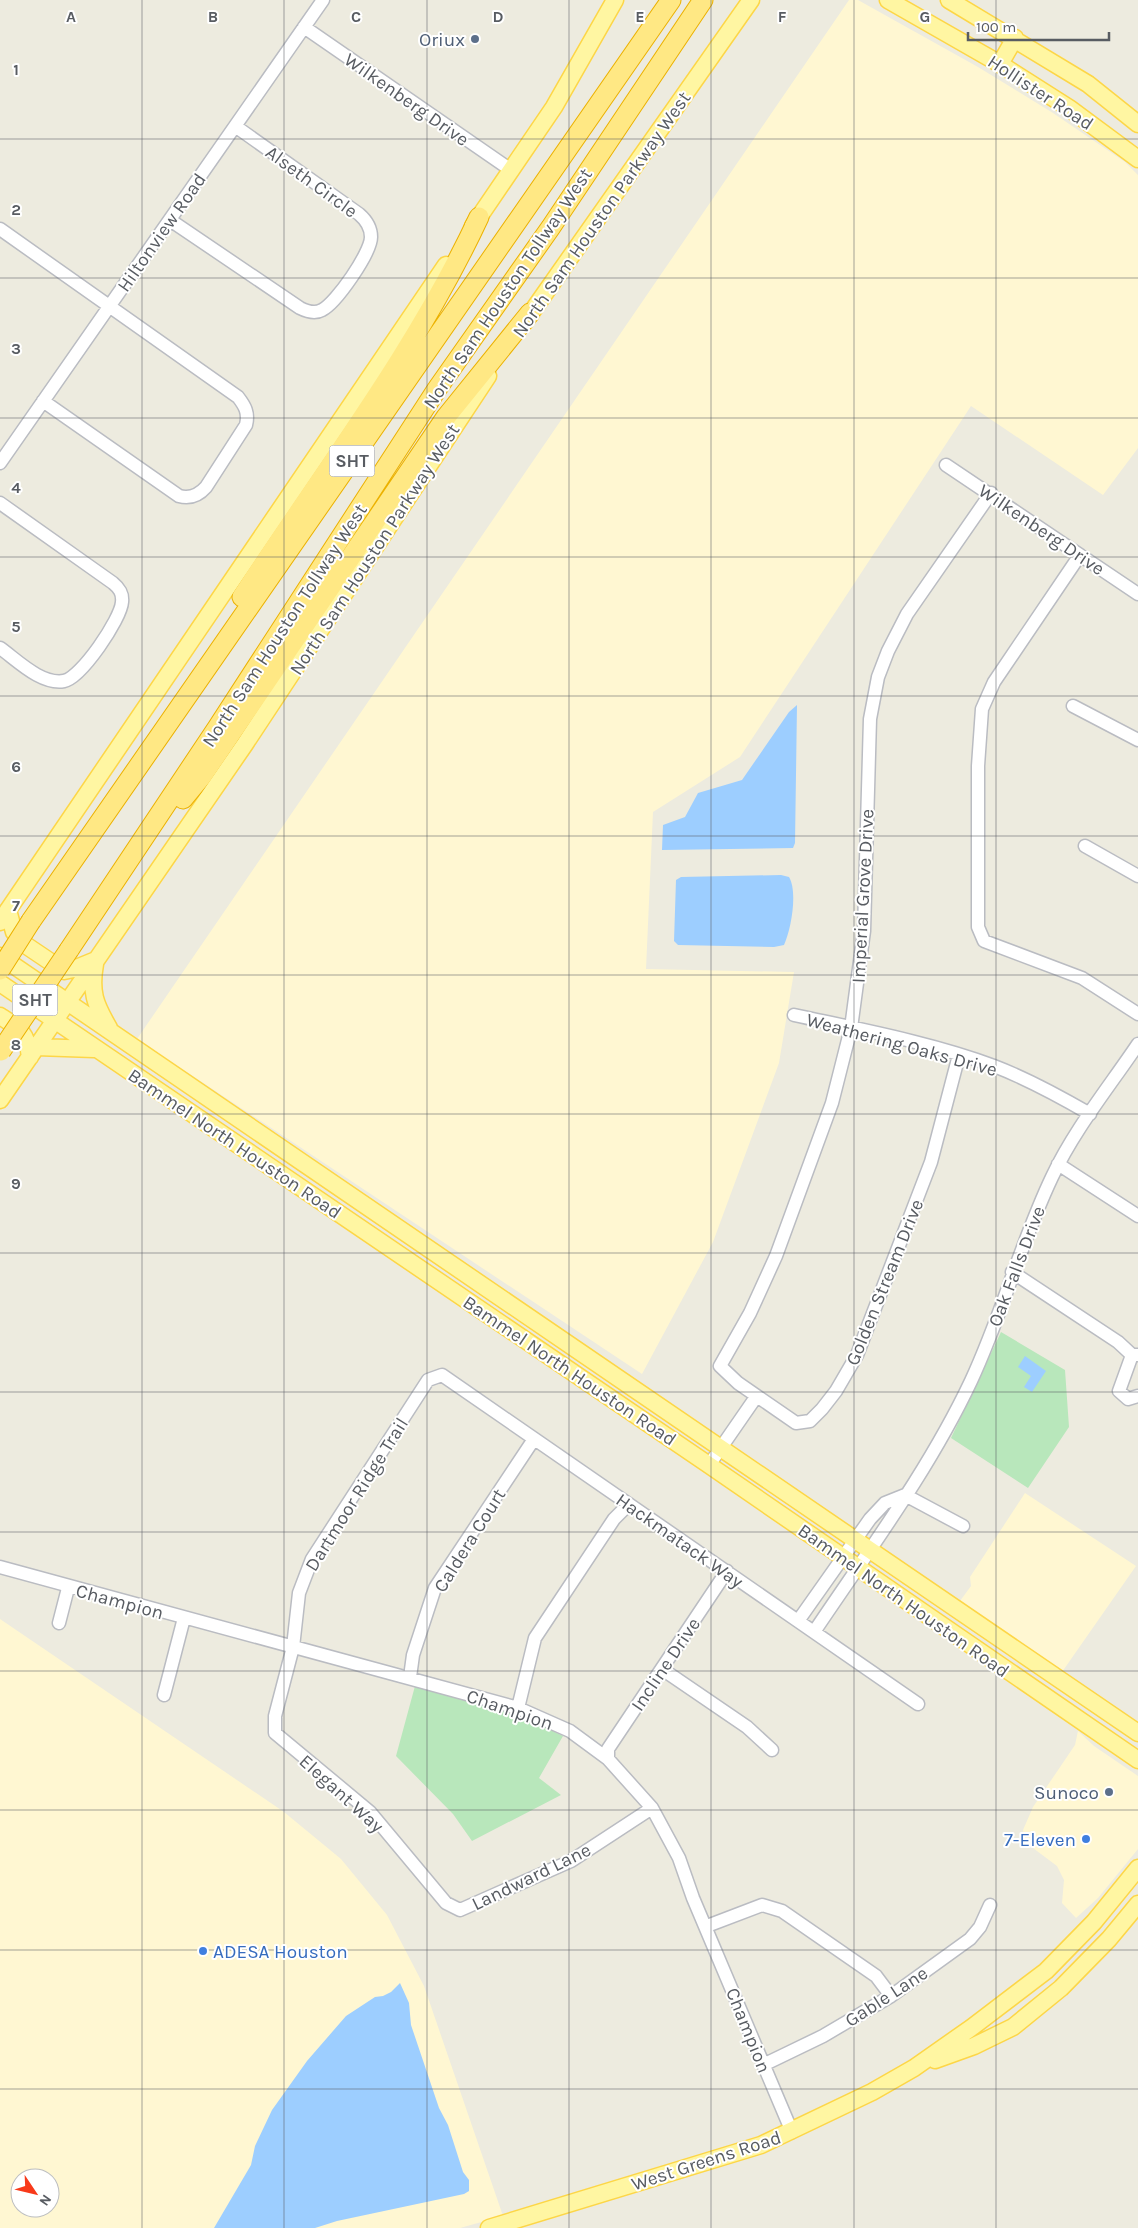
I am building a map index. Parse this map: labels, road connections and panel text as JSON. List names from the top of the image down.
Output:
{
  "streets": {
    "highway": ["North Sam Houston Tollway West", "SHT"],
    "main road": [
      "Hollister Road",
      "North Sam Houston Parkway West",
      "Bammel North Houston Road",
      "West Greens Road"
    ],
    "street": [
      "Wilkenberg Drive",
      "Alseth Circle",
      "Hiltonview Road",
      "Imperial Grove Drive",
      "Weathering Oaks Drive",
      "Oak Falls Drive",
      "Golden Stream Drive",
      "Dartmoor Ridge Trail",
      "Caldera Court",
      "Hackmatack Way",
      "Champion",
      "Incline Drive",
      "Elegant Way",
      "Landward Lane",
      "Gable Lane"
    ]
  },
  "crossings": [
    ["Wilkenberg Drive", "Hiltonview Road"],
    ["Wilkenberg Drive", "Imperial Grove Drive"],
    ["Alseth Circle", "Hiltonview Road"],
    ["North Sam Houston Parkway West", "Bammel North Houston Road"],
    ["Imperial Grove Drive", "Weathering Oaks Drive"],
    ["Imperial Grove Drive", "Golden Stream Drive"],
    ["Weathering Oaks Drive", "Oak Falls Drive"],
    ["Weathering Oaks Drive", "Golden Stream Drive"],
    ["Bammel North Houston Road", "Oak Falls Drive"],
    ["Oak Falls Drive", "Hackmatack Way"],
    ["Dartmoor Ridge Trail", "Hackmatack Way"],
    ["Dartmoor Ridge Trail", "Champion"],
    ["Dartmoor Ridge Trail", "Elegant Way"],
    ["Caldera Court", "Hackmatack Way"],
    ["Caldera Court", "Champion"],
    ["Hackmatack Way", "Incline Drive"],
    ["Champion", "Incline Drive"],
    ["Champion", "Landward Lane"],
    ["Champion", "Gable Lane"],
    ["Champion", "West Greens Road"],
    ["Elegant Way", "Landward Lane"]
  ],
  "places": [
    "Oriux",
    "Sunoco",
    "7-Eleven",
    "ADESA Houston"
  ],
  "scale_bar": "100 m",
  "north": "bottom right",
  "grid": {
    "columns": [
      "A",
      "B",
      "C",
      "D",
      "E",
      "F",
      "G"
    ],
    "rows": [
      "1",
      "2",
      "3",
      "4",
      "5",
      "6",
      "7",
      "8",
      "9"
    ]
  }
}
